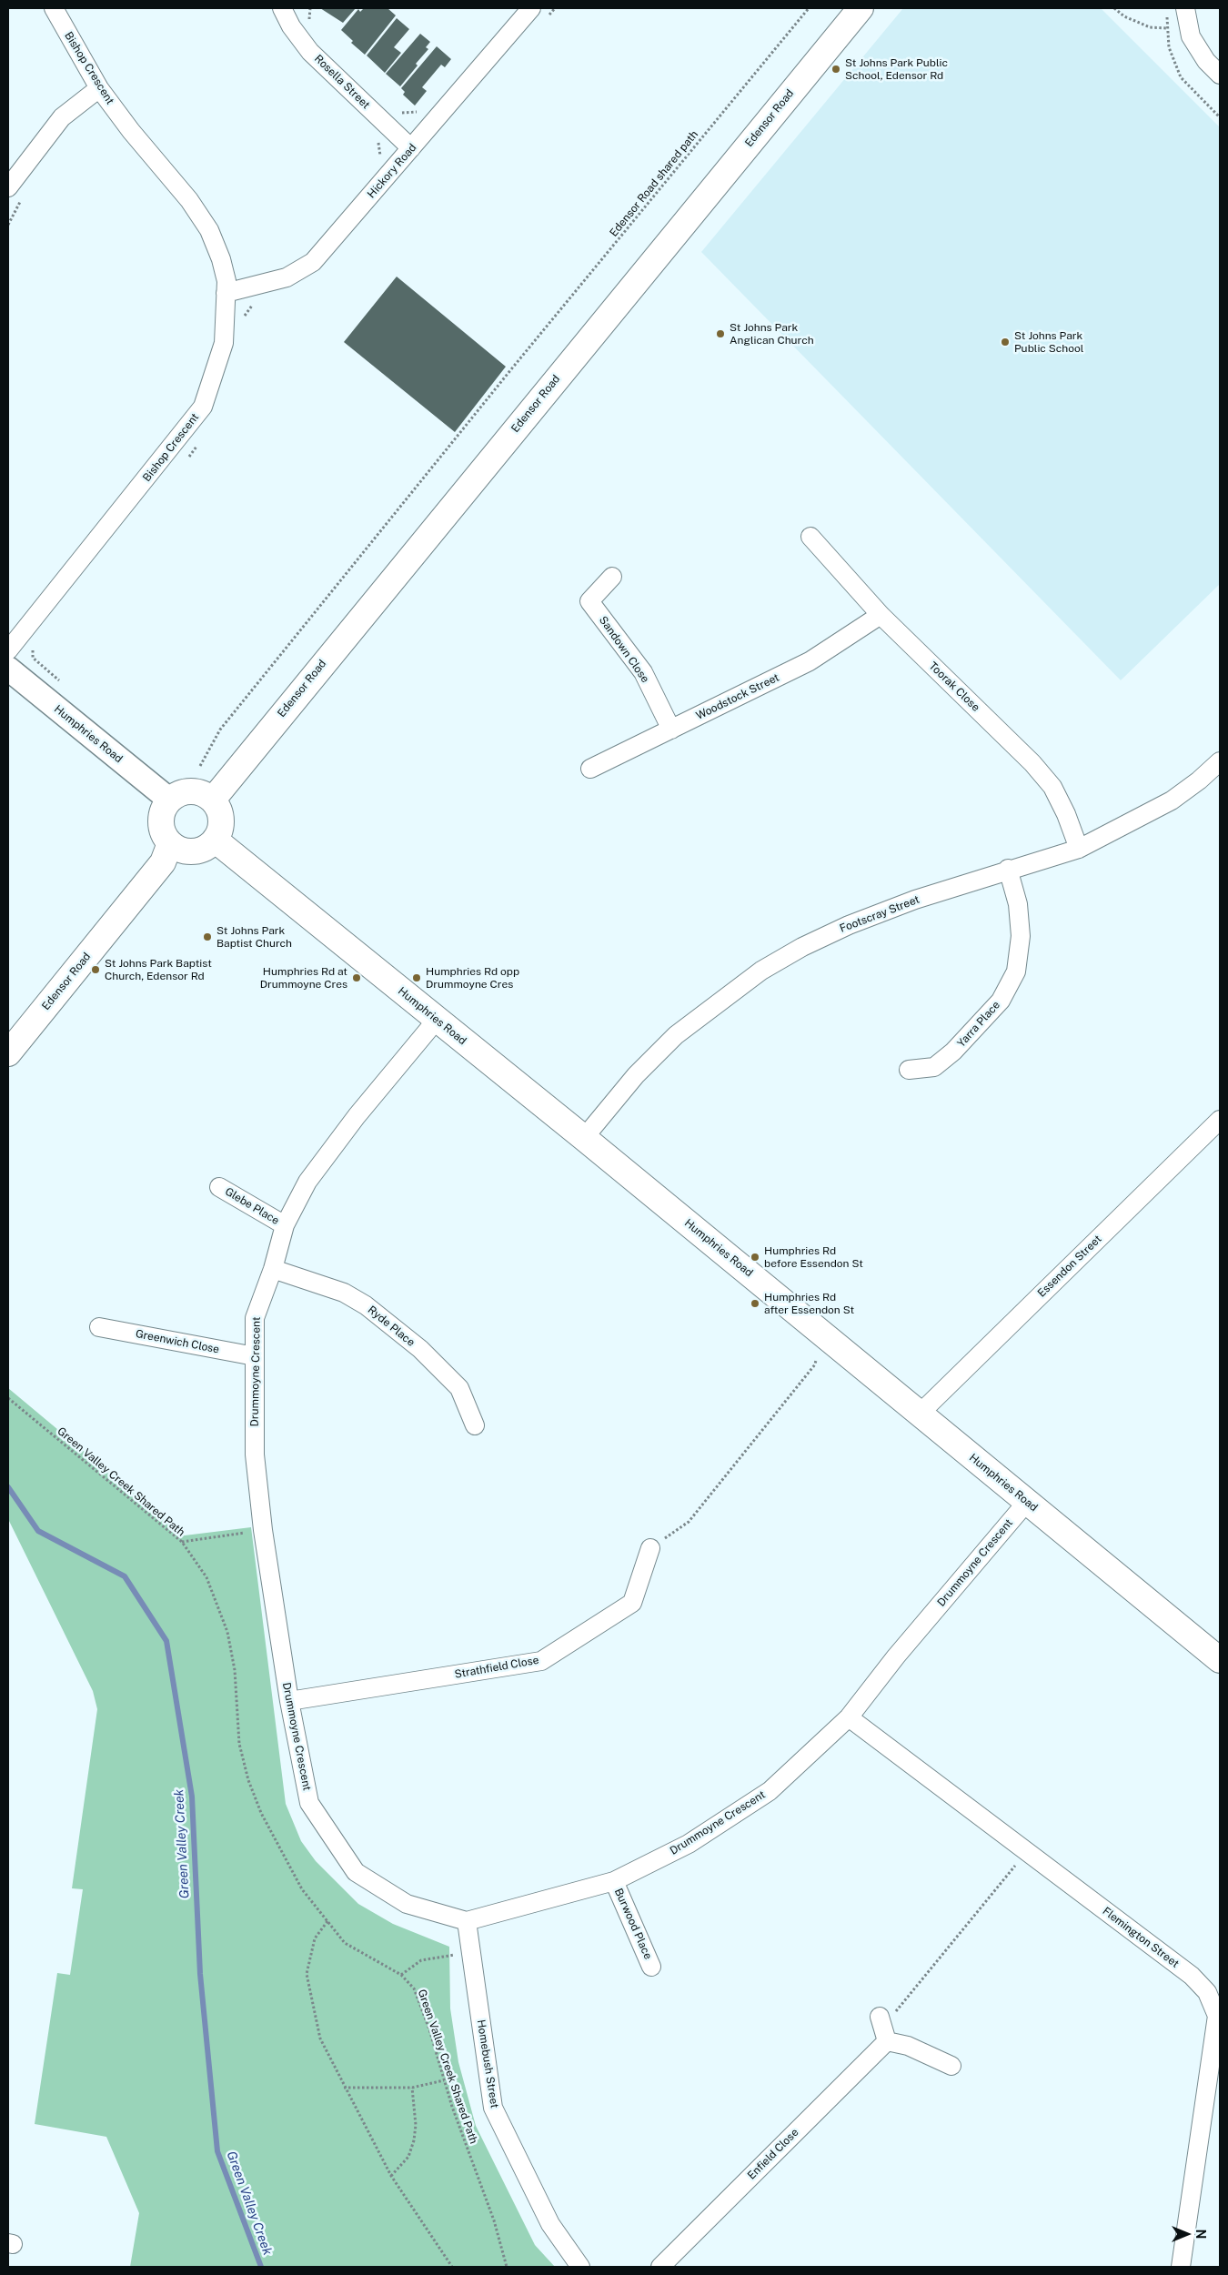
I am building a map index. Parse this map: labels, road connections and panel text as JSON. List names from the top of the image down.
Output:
{
  "streets": {
    "main road": ["Edensor Road", "Humphries Road"],
    "street": [
      "Bishop Crescent",
      "Rosella Street",
      "Hickory Road",
      "Sandown Close",
      "Toorak Close",
      "Woodstock Street",
      "Footscray Street",
      "Yarra Place",
      "Glebe Place",
      "Essendon Street",
      "Ryde Place",
      "Greenwich Close",
      "Drummoyne Crescent",
      "Strathfield Close",
      "Burwood Place",
      "Flemington Street",
      "Homebush Street",
      "Enfield Close"
    ],
    "path": ["Edensor Road shared path", "Green Valley Creek Shared Path"]
  },
  "crossings": [
    ["Bishop Crescent", "Hickory Road"],
    ["Rosella Street", "Hickory Road"],
    ["Edensor Road", "Humphries Road"],
    ["Sandown Close", "Woodstock Street"],
    ["Toorak Close", "Woodstock Street"],
    ["Toorak Close", "Footscray Street"],
    ["Humphries Road", "Footscray Street"],
    ["Humphries Road", "Essendon Street"],
    ["Humphries Road", "Drummoyne Crescent"],
    ["Footscray Street", "Yarra Place"],
    ["Glebe Place", "Drummoyne Crescent"],
    ["Ryde Place", "Drummoyne Crescent"],
    ["Greenwich Close", "Drummoyne Crescent"],
    ["Drummoyne Crescent", "Strathfield Close"],
    ["Drummoyne Crescent", "Burwood Place"],
    ["Drummoyne Crescent", "Flemington Street"],
    ["Drummoyne Crescent", "Homebush Street"]
  ],
  "water": ["Green Valley Creek"],
  "places": [
    "St Johns Park Public School, Edensor Rd",
    "St Johns Park Anglican Church",
    "St Johns Park Public School",
    "St Johns Park Baptist Church",
    "St Johns Park Baptist Church, Edensor Rd",
    "Humphries Rd at Drummoyne Cres",
    "Humphries Rd opp Drummoyne Cres",
    "Humphries Rd before Essendon St",
    "Humphries Rd after Essendon St"
  ],
  "north": "right"
}
